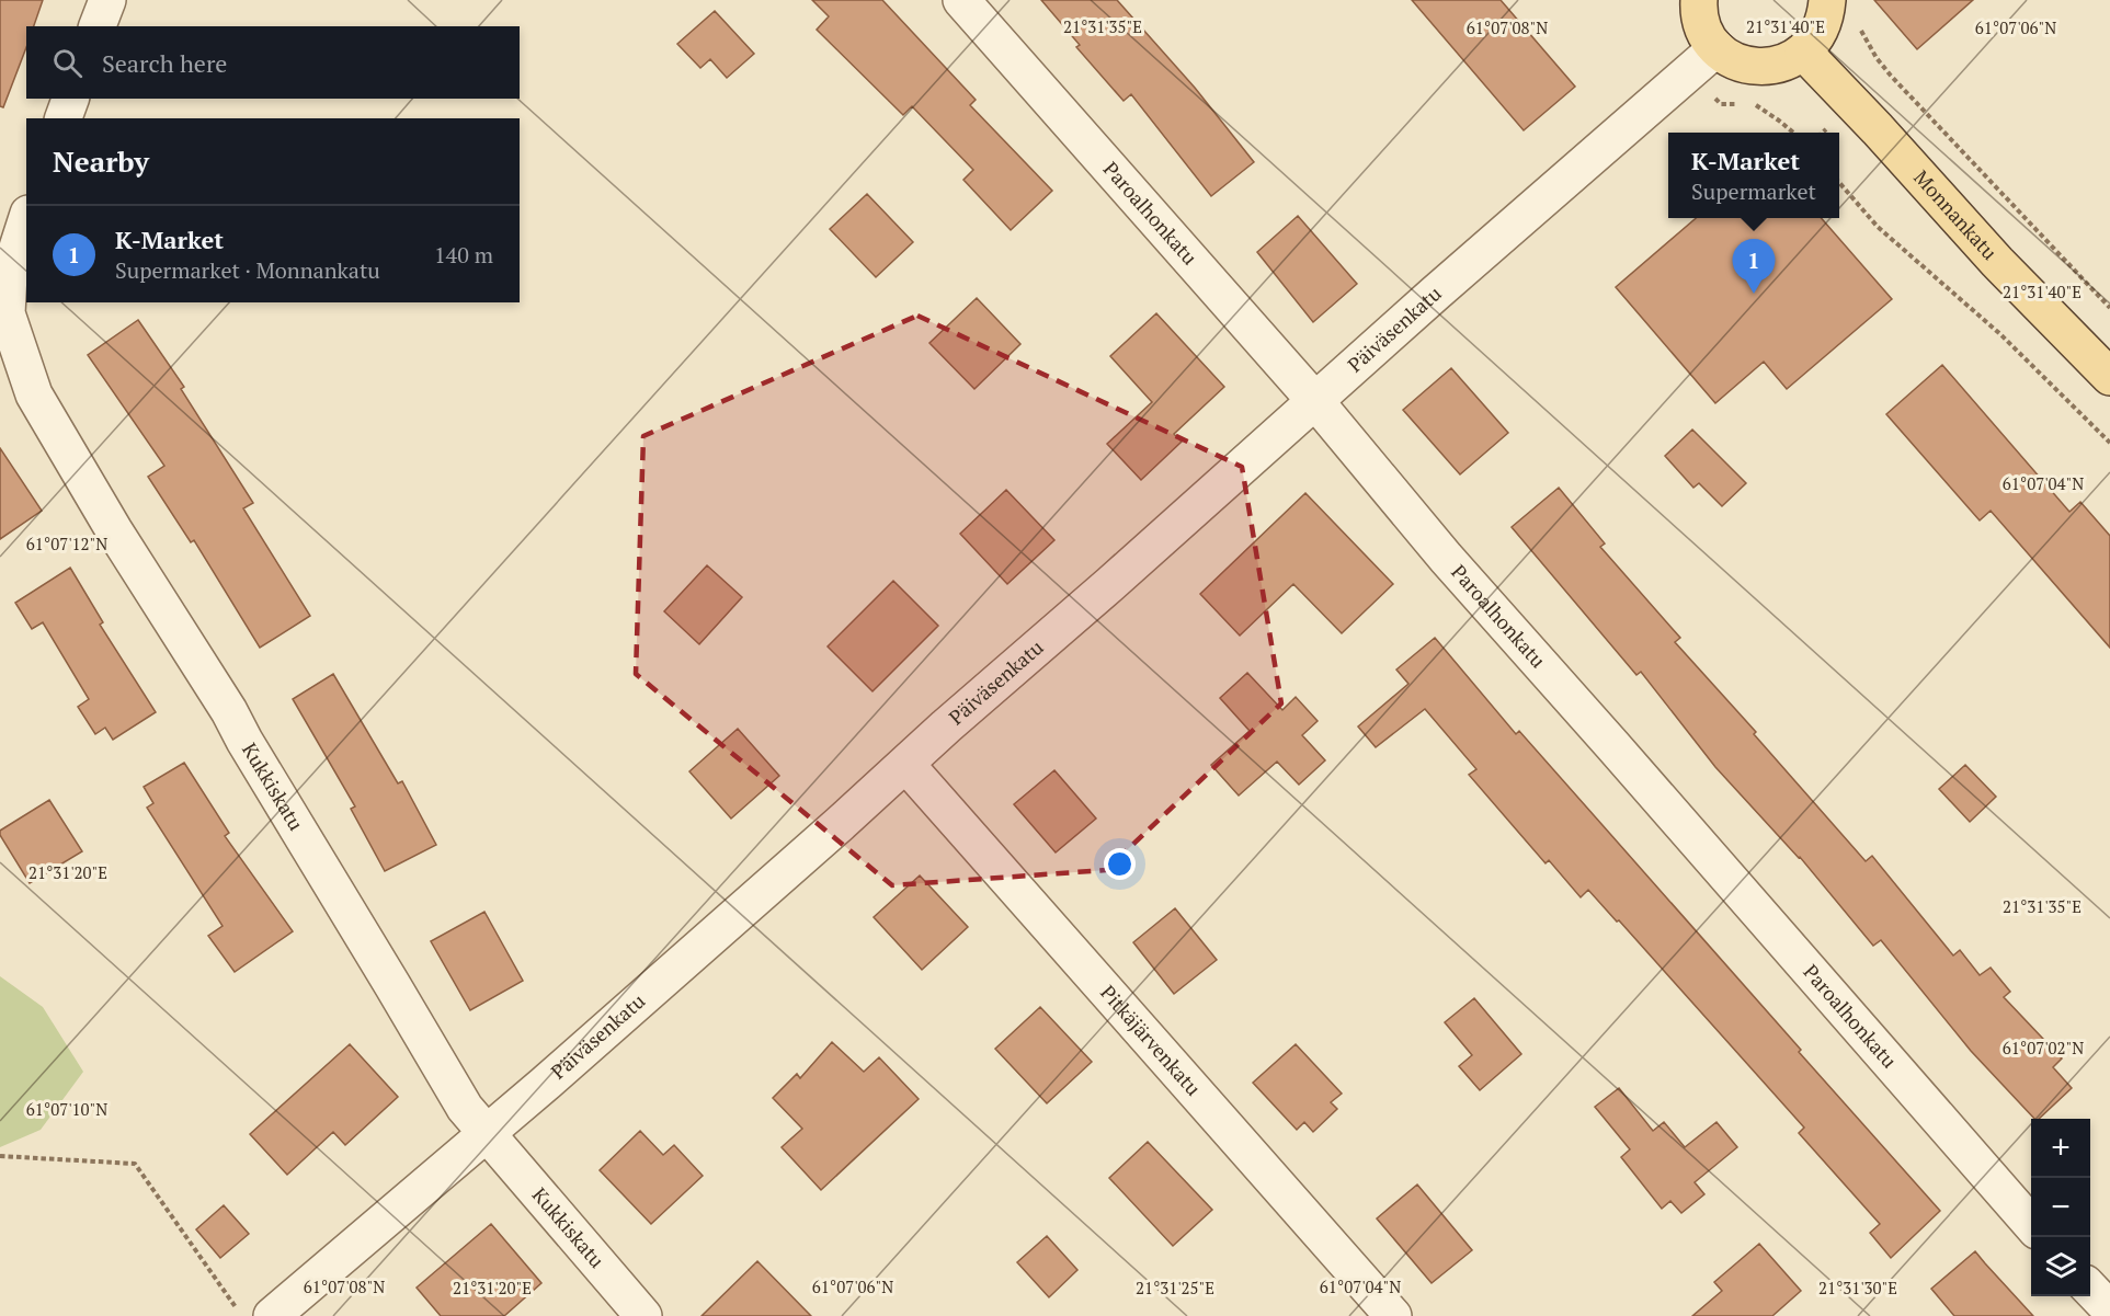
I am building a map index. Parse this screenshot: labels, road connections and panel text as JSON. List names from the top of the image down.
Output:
{
  "streets": {
    "main road": ["Monnankatu"],
    "street": [
      "Paroalhonkatu",
      "Päiväsenkatu",
      "Kukkiskatu",
      "Pitkäjärvenkatu"
    ]
  },
  "crossings": [
    ["Paroalhonkatu", "Päiväsenkatu"],
    ["Päiväsenkatu", "Kukkiskatu"],
    ["Päiväsenkatu", "Pitkäjärvenkatu"]
  ],
  "page": {
    "search": "Search here",
    "heading": "Nearby",
    "popup": ["K-Market", "Supermarket"],
    "list": [
      {
        "mark": "1",
        "name": "K-Market",
        "note": "Supermarket · Monnankatu",
        "value": "140 m"
      }
    ],
    "pins": "1",
    "map_buttons": ["+", "−"]
  },
  "coordinates": [
    "21°31'35\"E",
    "21°31'40\"E",
    "61°07'08\"N",
    "61°07'06\"N",
    "61°07'04\"N",
    "61°07'12\"N",
    "21°31'20\"E",
    "61°07'02\"N",
    "61°07'10\"N",
    "21°31'25\"E",
    "21°31'30\"E"
  ]
}
